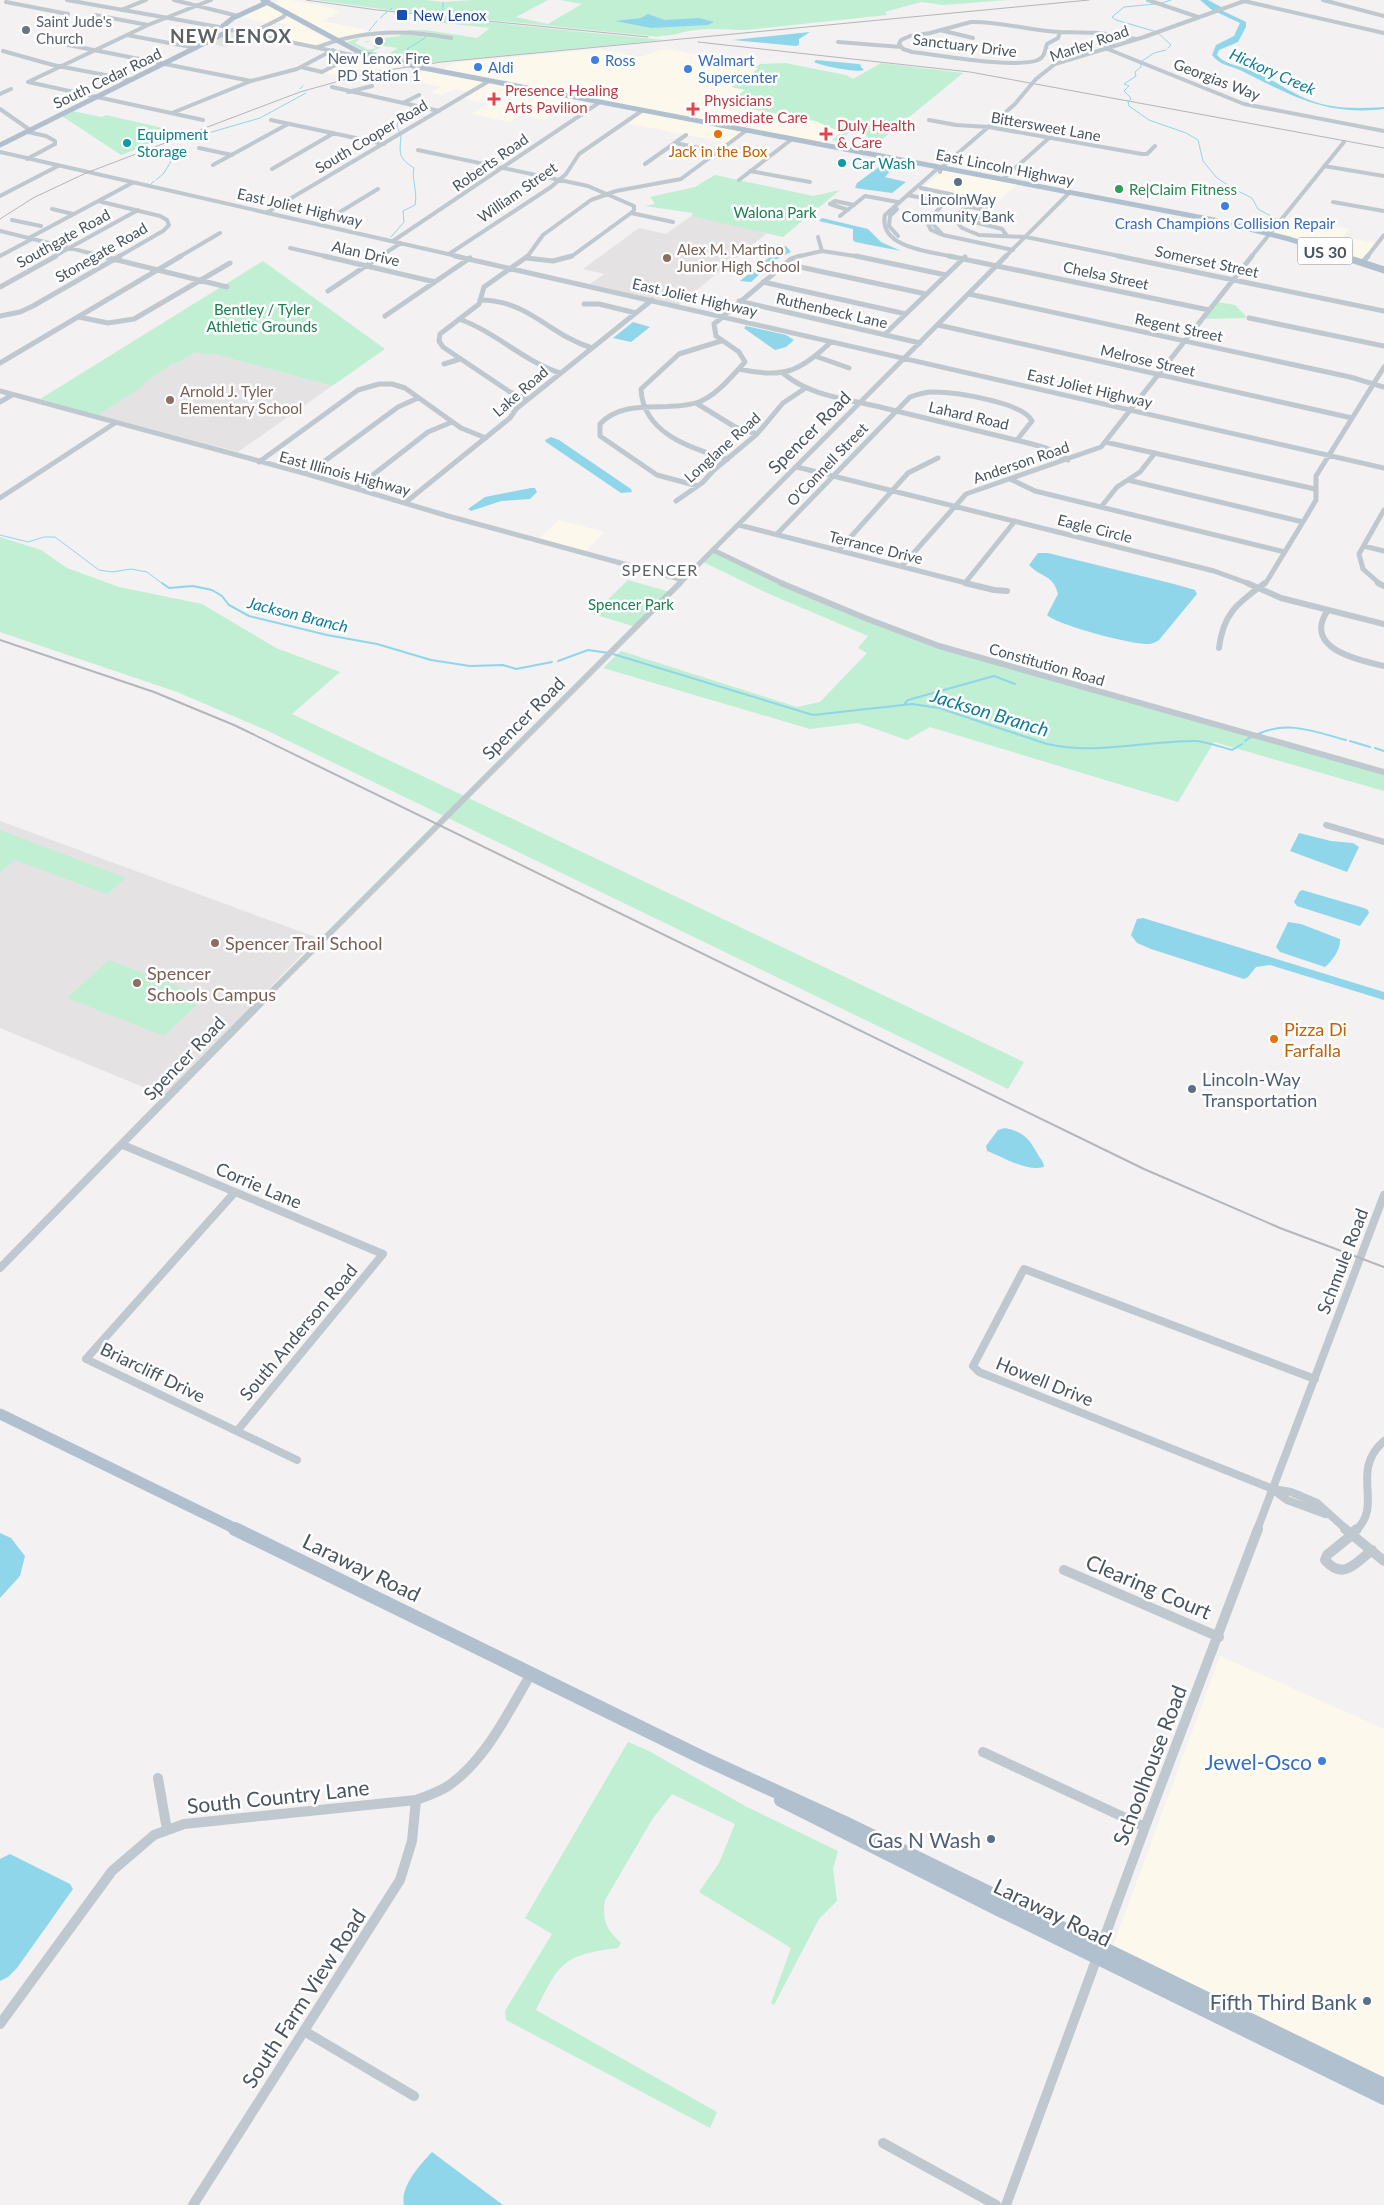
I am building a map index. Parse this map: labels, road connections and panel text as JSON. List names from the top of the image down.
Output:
{
  "streets": {
    "main road": [
      "South Cedar Road",
      "East Lincoln Highway",
      "US 30",
      "Laraway Road"
    ],
    "street": [
      "Marley Road",
      "Sanctuary Drive",
      "Georgias Way",
      "Bittersweet Lane",
      "South Cooper Road",
      "Roberts Road",
      "William Street",
      "East Joliet Highway",
      "Southgate Road",
      "Stonegate Road",
      "Alan Drive",
      "Somerset Street",
      "Chelsa Street",
      "Ruthenbeck Lane",
      "Regent Street",
      "Melrose Street",
      "Lake Road",
      "Lahard Road",
      "Spencer Road",
      "Longlane Road",
      "Anderson Road",
      "O'Connell Street",
      "East Illinois Highway",
      "Eagle Circle",
      "Terrance Drive",
      "Constitution Road",
      "Corrie Lane",
      "Schmule Road",
      "South Anderson Road",
      "Briarcliff Drive",
      "Howell Drive",
      "Clearing Court",
      "Schoolhouse Road",
      "South Country Lane",
      "South Farm View Road"
    ]
  },
  "crossings": [
    ["Marley Road", "Sanctuary Drive"],
    ["Marley Road", "Georgias Way"],
    ["Marley Road", "Bittersweet Lane"],
    ["Marley Road", "East Lincoln Highway"],
    ["South Cedar Road", "US 30"],
    ["South Cooper Road", "East Lincoln Highway"],
    ["South Cooper Road", "East Joliet Highway"],
    ["Roberts Road", "East Lincoln Highway"],
    ["Roberts Road", "East Joliet Highway"],
    ["East Lincoln Highway", "William Street"],
    ["East Lincoln Highway", "US 30"],
    ["East Lincoln Highway", "Spencer Road"],
    ["William Street", "East Joliet Highway"],
    ["East Joliet Highway", "Lake Road"],
    ["East Joliet Highway", "Spencer Road"],
    ["East Joliet Highway", "Anderson Road"],
    ["Southgate Road", "Stonegate Road"],
    ["Somerset Street", "Spencer Road"],
    ["Chelsa Street", "Spencer Road"],
    ["Ruthenbeck Lane", "Spencer Road"],
    ["Regent Street", "Spencer Road"],
    ["Melrose Street", "Spencer Road"],
    ["Lake Road", "East Illinois Highway"],
    ["Lahard Road", "Spencer Road"],
    ["Lahard Road", "Longlane Road"],
    ["Lahard Road", "Anderson Road"],
    ["Lahard Road", "O'Connell Street"],
    ["Spencer Road", "East Illinois Highway"],
    ["Spencer Road", "Eagle Circle"],
    ["Spencer Road", "Terrance Drive"],
    ["Spencer Road", "Constitution Road"],
    ["Spencer Road", "Corrie Lane"],
    ["Anderson Road", "Eagle Circle"],
    ["Anderson Road", "Terrance Drive"],
    ["O'Connell Street", "Eagle Circle"],
    ["O'Connell Street", "Terrance Drive"],
    ["Corrie Lane", "South Anderson Road"],
    ["Corrie Lane", "Briarcliff Drive"],
    ["Schmule Road", "Schoolhouse Road"],
    ["South Anderson Road", "Briarcliff Drive"],
    ["Howell Drive", "Schoolhouse Road"],
    ["Laraway Road", "Schoolhouse Road"],
    ["Laraway Road", "South Country Lane"],
    ["Clearing Court", "Schoolhouse Road"],
    ["South Country Lane", "South Farm View Road"]
  ],
  "districts": ["NEW LENOX", "SPENCER"],
  "water": ["Hickory Creek", "Jackson Branch"],
  "parks": ["Walona Park", "Bentley / Tyler Athletic Grounds", "Spencer Park"],
  "places": {
    "transit": ["New Lenox"],
    "other": [
      "Saint Jude's Church",
      "New Lenox Fire PD Station 1",
      "Ross",
      "Aldi",
      "Walmart Supercenter",
      "Jack in the Box",
      "Equipment Storage",
      "Car Wash",
      "LincolnWay Community Bank",
      "Re|Claim Fitness",
      "Crash Champions Collision Repair",
      "Alex M. Martino Junior High School",
      "Arnold J. Tyler Elementary School",
      "Spencer Trail School",
      "Spencer Schools Campus",
      "Pizza Di Farfalla",
      "Lincoln-Way Transportation",
      "Jewel-Osco",
      "Gas N Wash",
      "Fifth Third Bank"
    ],
    "health": ["Presence Healing Arts Pavilion", "Physicians Immediate Care", "Duly Health & Care"]
  }
}
